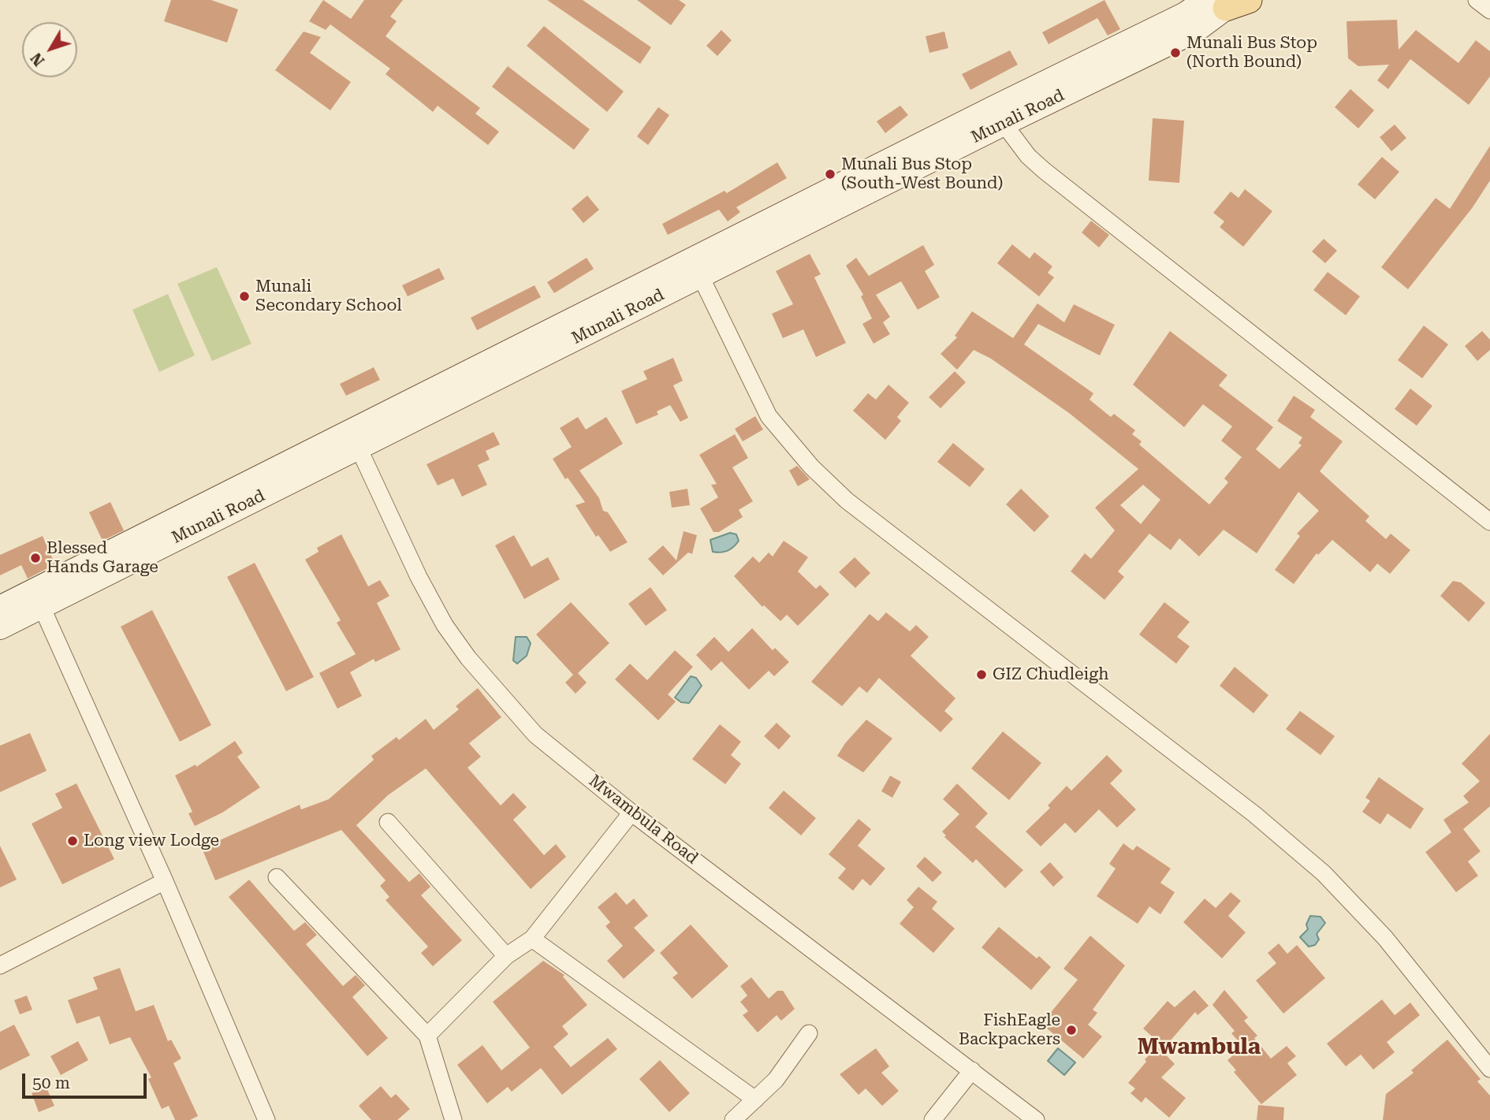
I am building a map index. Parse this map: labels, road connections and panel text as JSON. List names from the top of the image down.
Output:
{
  "streets": {
    "main road": ["Munali Road"],
    "street": ["Mwambula Road"]
  },
  "crossings": [
    ["Munali Road", "Mwambula Road"]
  ],
  "districts": ["Mwambula"],
  "places": [
    "Munali Bus Stop (North Bound)",
    "Munali Bus Stop (South-West Bound)",
    "Munali Secondary School",
    "Blessed Hands Garage",
    "GIZ Chudleigh",
    "Long view Lodge",
    "FishEagle Backpackers"
  ],
  "scale_bar": "50 m",
  "north": "bottom left"
}
